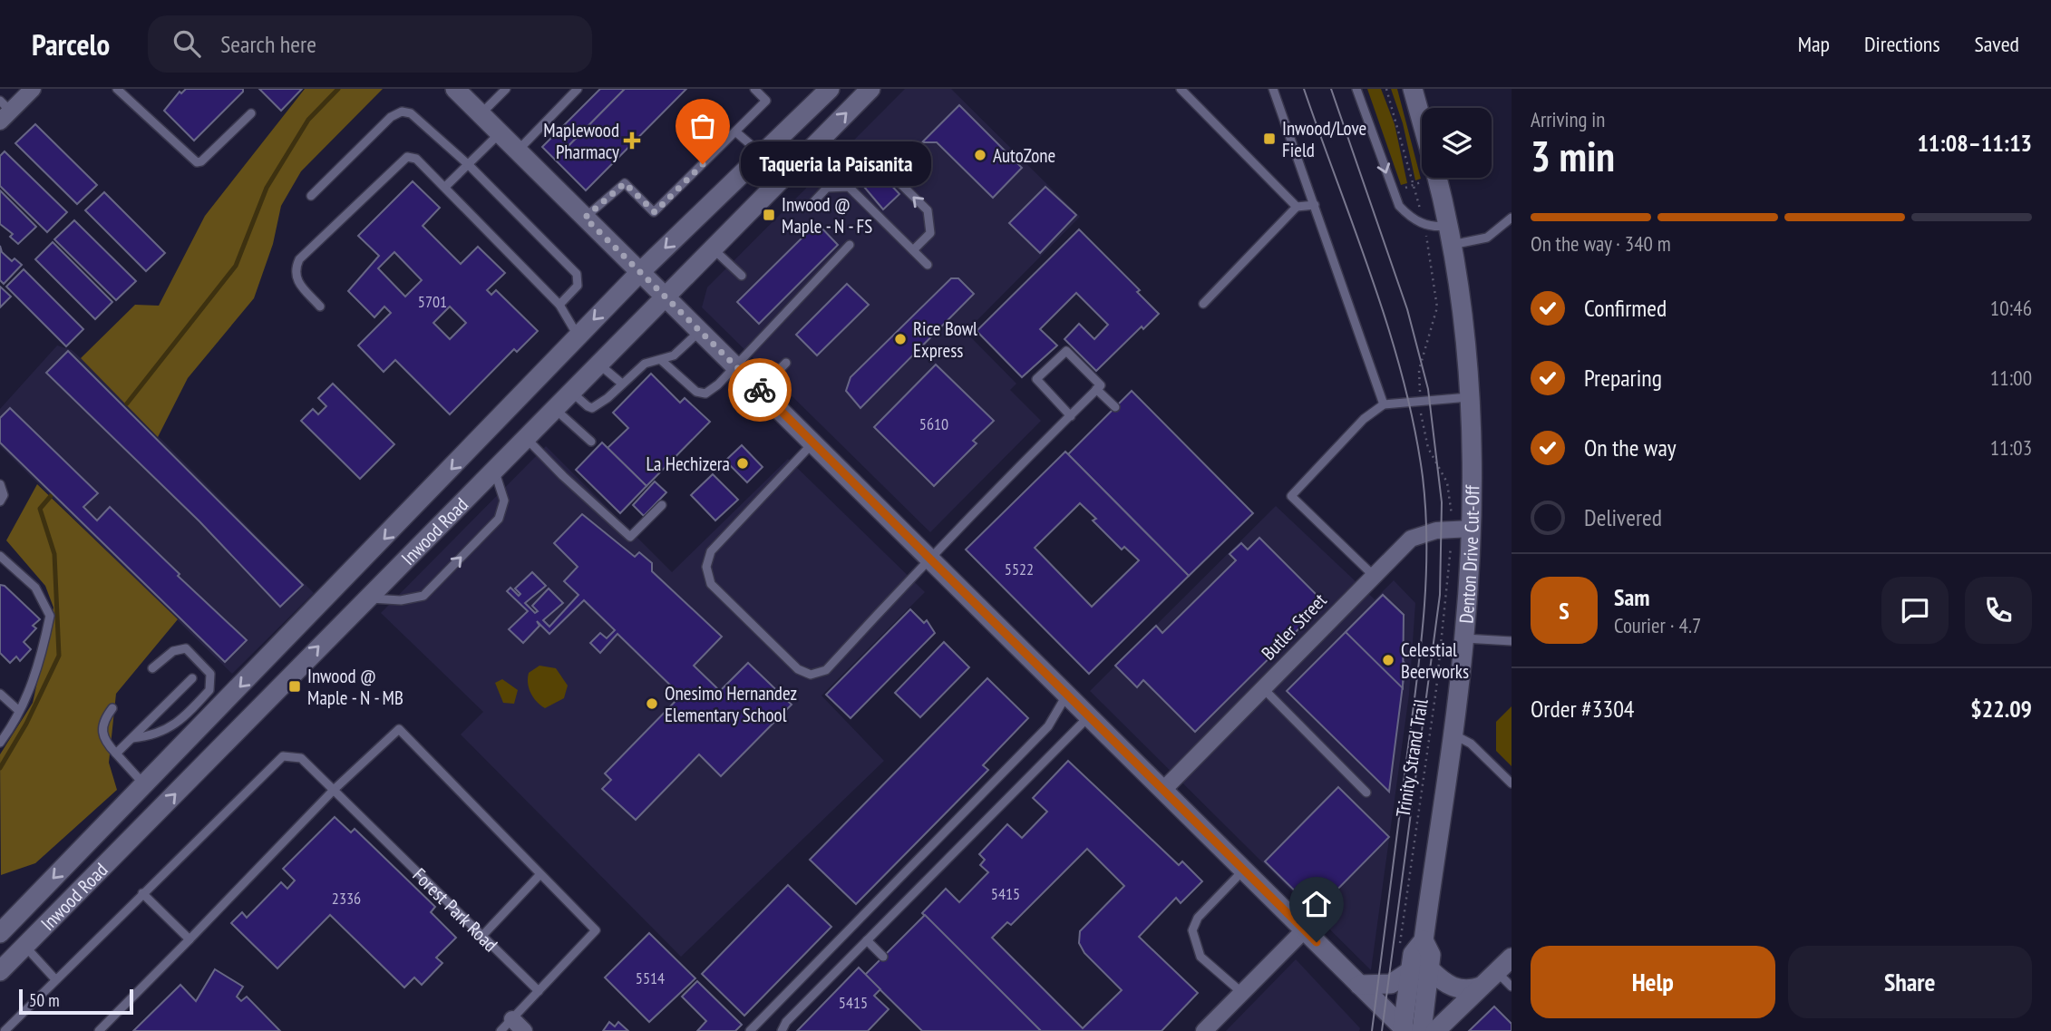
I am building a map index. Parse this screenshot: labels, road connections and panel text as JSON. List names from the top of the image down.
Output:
{
  "streets": {
    "main road": ["Inwood Road", "Denton Drive Cut-Off"],
    "street": ["Butler Street"],
    "lane": ["Forest Park Road"],
    "path": ["Trinity Strand Trail"]
  },
  "crossings": [
    ["Denton Drive Cut-Off", "Butler Street"]
  ],
  "places": {
    "transit": ["Inwood/Love Field", "Inwood @ Maple - N - FS", "Inwood @ Maple - N - MB"],
    "health": ["Maplewood Pharmacy"],
    "other": [
      "AutoZone",
      "Taqueria la Paisanita",
      "Rice Bowl Express",
      "La Hechizera",
      "Celestial Beerworks",
      "Onesimo Hernandez Elementary School"
    ]
  },
  "house_numbers": [
    "5701",
    "5610",
    "5522",
    "5415",
    "2336",
    "5514",
    "5415"
  ],
  "scale_bar": "50 m",
  "page": {
    "header": "Parcelo",
    "search": "Search here",
    "nav": ["Map", "Directions", "Saved"],
    "heading": ["3 min", "Arriving in", "11:08–11:13"],
    "panel": [
      "Sam",
      "Courier · 4.7",
      "Order #3304",
      "$22.09"
    ],
    "bubble": "Taqueria la Paisanita",
    "bar": "On the way · 340 m",
    "list": [
      ["Confirmed", "10:46"],
      ["Preparing", "11:00"],
      ["On the way", "11:03"],
      "Delivered"
    ],
    "round": "S",
    "buttons": ["Help", "Share"],
    "scale": "50 m"
  }
}
